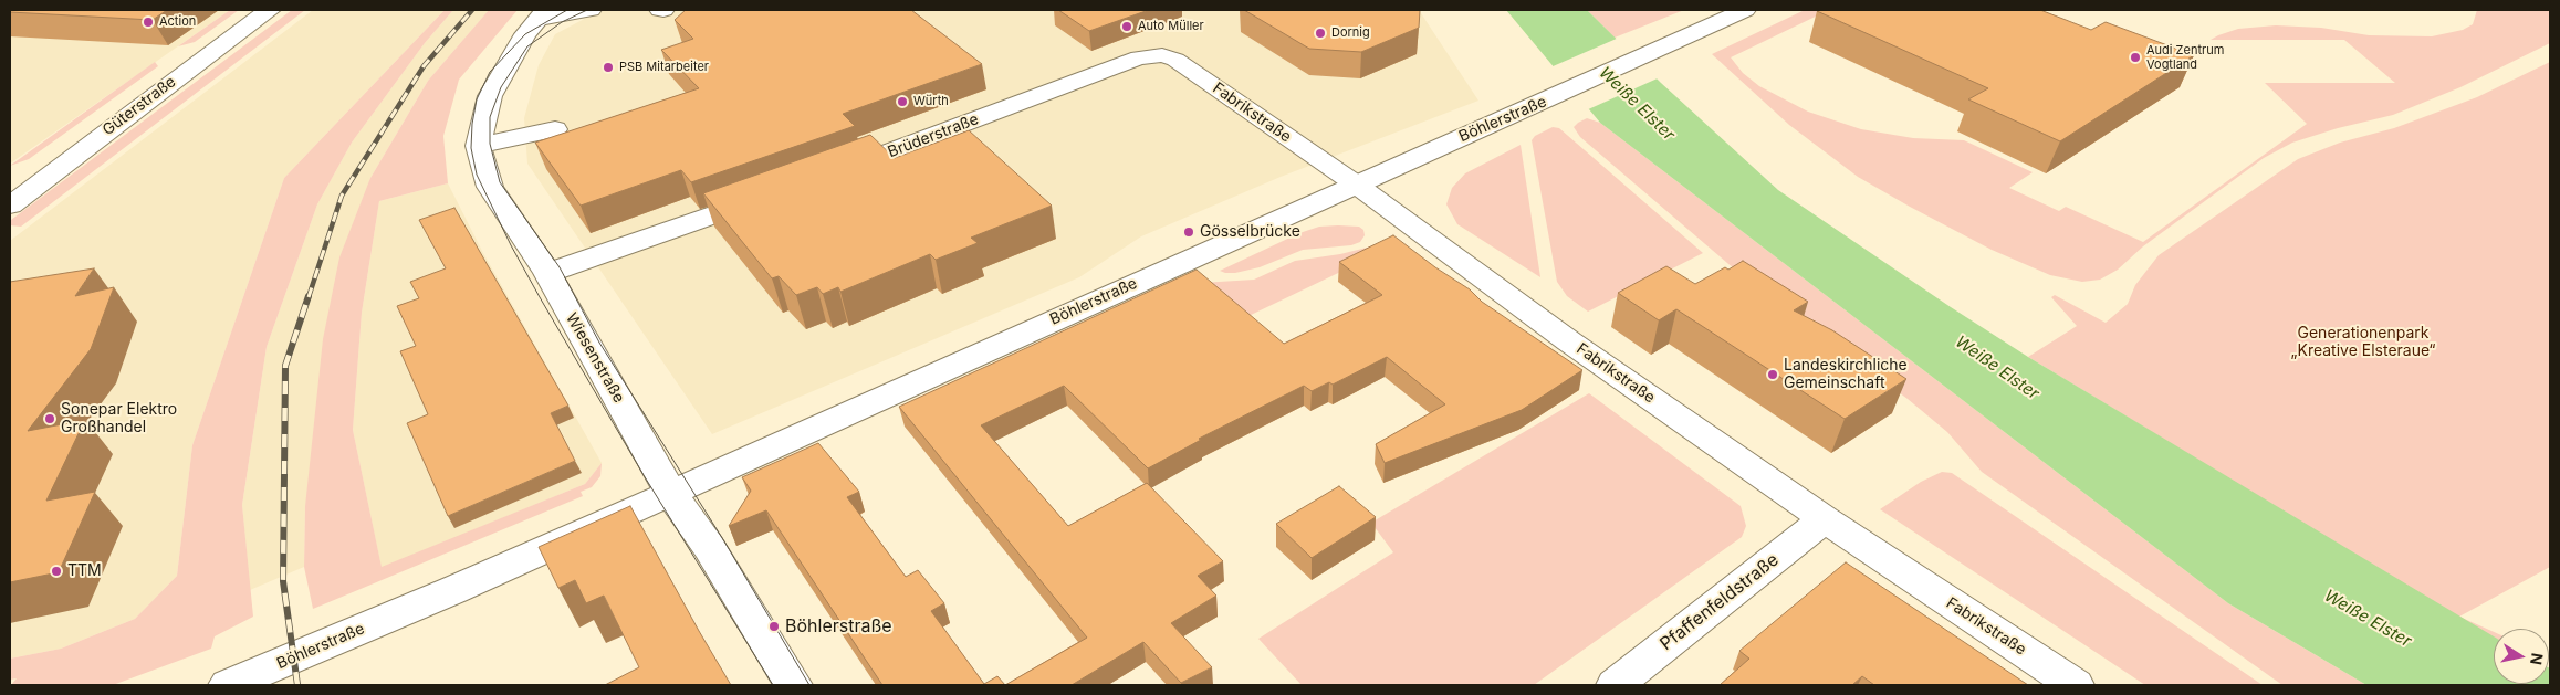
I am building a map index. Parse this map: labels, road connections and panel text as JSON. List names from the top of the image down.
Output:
{
  "streets": {
    "street": [
      "Güterstraße",
      "Fabrikstraße",
      "Böhlerstraße",
      "Brüderstraße",
      "Wiesenstraße",
      "Pfaffenfeldstraße"
    ]
  },
  "crossings": [
    ["Fabrikstraße", "Böhlerstraße"],
    ["Fabrikstraße", "Brüderstraße"],
    ["Fabrikstraße", "Pfaffenfeldstraße"],
    ["Böhlerstraße", "Wiesenstraße"]
  ],
  "water": ["Weiße Elster"],
  "parks": ["Generationenpark „Kreative Elsteraue“"],
  "places": [
    "Action",
    "Auto Müller",
    "Dornig",
    "Audi Zentrum Vogtland",
    "PSB Mitarbeiter",
    "Würth",
    "Gösselbrücke",
    "Landeskirchliche Gemeinschaft",
    "Sonepar Elektro Großhandel",
    "TTM",
    "Böhlerstraße"
  ],
  "north": "right"
}
